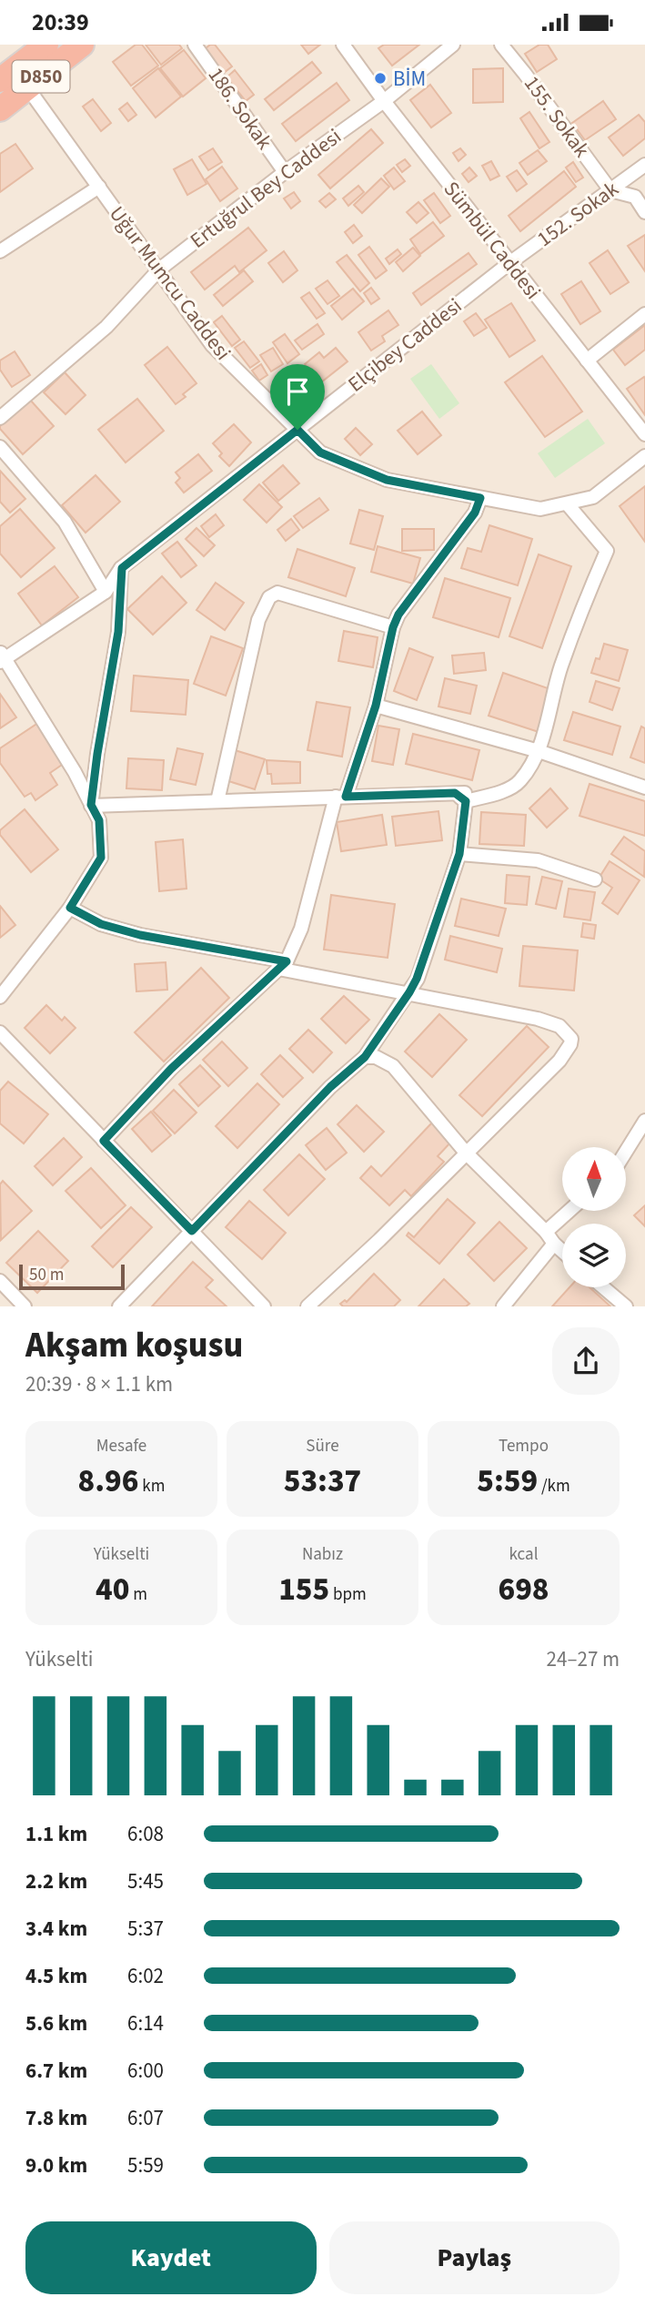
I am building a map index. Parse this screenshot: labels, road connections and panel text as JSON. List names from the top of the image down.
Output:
{
  "streets": {
    "highway": ["D850"],
    "street": [
      "186. Sokak",
      "155. Sokak",
      "Ertuğrul Bey Caddesi",
      "152. Sokak",
      "Sümbül Caddesi",
      "Uğur Mumcu Caddesi",
      "Elçibey Caddesi"
    ]
  },
  "crossings": [
    ["D850", "Uğur Mumcu Caddesi"],
    ["186. Sokak", "Ertuğrul Bey Caddesi"],
    ["155. Sokak", "152. Sokak"],
    ["Ertuğrul Bey Caddesi", "Sümbül Caddesi"],
    ["Ertuğrul Bey Caddesi", "Uğur Mumcu Caddesi"],
    ["152. Sokak", "Sümbül Caddesi"],
    ["152. Sokak", "Elçibey Caddesi"],
    ["Sümbül Caddesi", "Elçibey Caddesi"],
    ["Uğur Mumcu Caddesi", "Elçibey Caddesi"]
  ],
  "places": ["BİM"],
  "scale_bar": "50 m",
  "north": "top",
  "page": {
    "status": "20:39",
    "scale": "50 m",
    "heading": ["Akşam koşusu", "20:39 · 8 × 1.1 km"],
    "stats": [
      ["Mesafe", "8.96 km"],
      ["Süre", "53:37"],
      ["Tempo", "5:59 /km"],
      ["Yükselti", "40 m"],
      ["Nabız", "155 bpm"],
      ["kcal", "698"]
    ],
    "chart": ["Yükselti", "24–27 m"],
    "list": [
      {
        "name": "1.1 km",
        "note": "6:08"
      },
      {
        "name": "2.2 km",
        "note": "5:45"
      },
      {
        "name": "3.4 km",
        "note": "5:37"
      },
      {
        "name": "4.5 km",
        "note": "6:02"
      },
      {
        "name": "5.6 km",
        "note": "6:14"
      },
      {
        "name": "6.7 km",
        "note": "6:00"
      },
      {
        "name": "7.8 km",
        "note": "6:07"
      },
      {
        "name": "9.0 km",
        "note": "5:59"
      }
    ],
    "buttons": ["Kaydet", "Paylaş"]
  }
}
